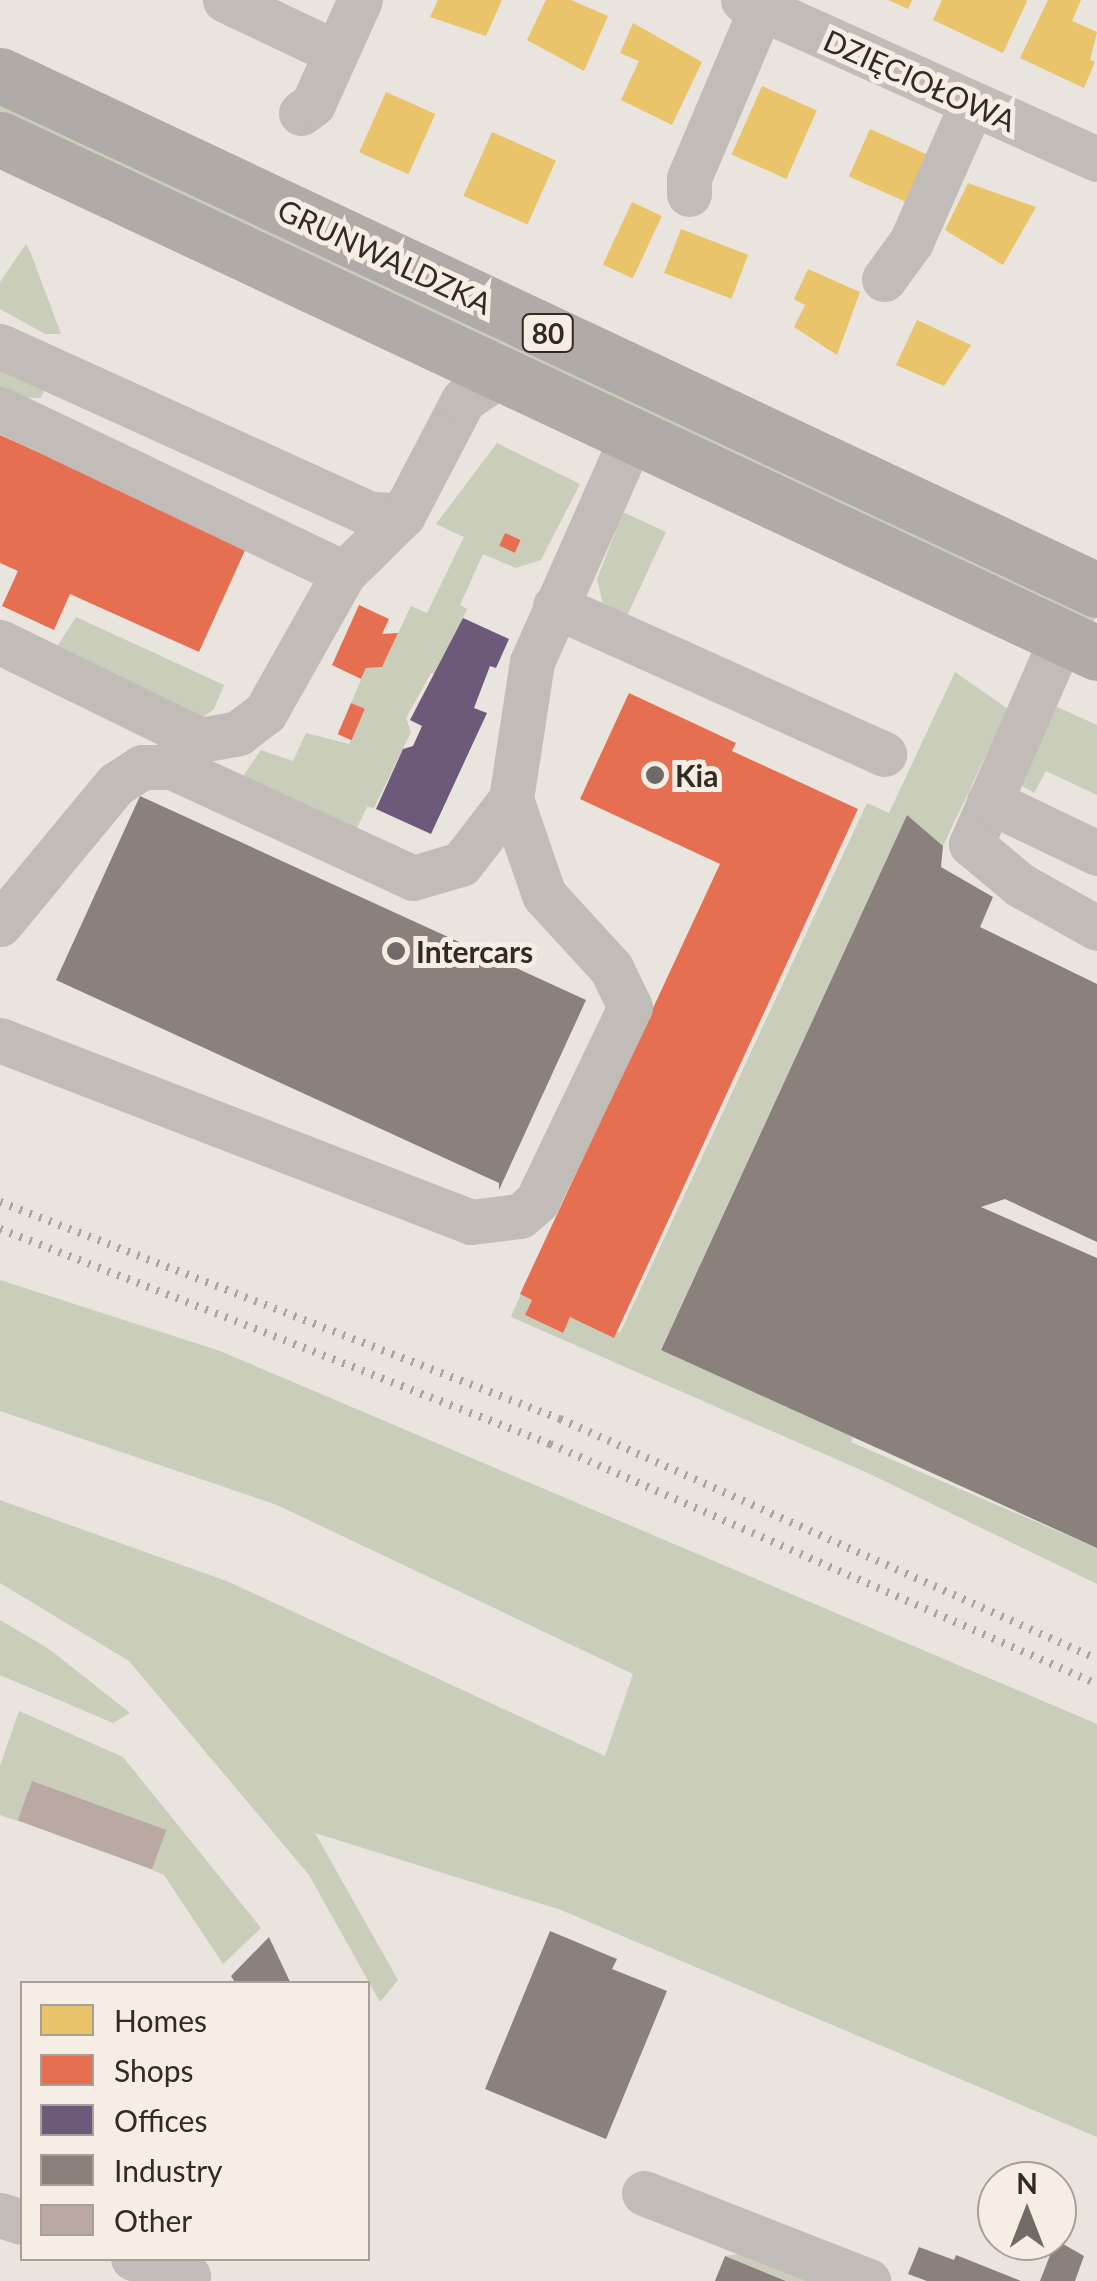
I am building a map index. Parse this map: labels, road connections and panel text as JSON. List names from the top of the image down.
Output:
{
  "streets": {
    "main road": ["GRUNWALDZKA", "80"],
    "street": ["DZIĘCIOŁOWA"]
  },
  "places": ["Kia", "Intercars"],
  "legend": [
    "Homes",
    "Shops",
    "Offices",
    "Industry",
    "Other"
  ],
  "north": "top"
}
